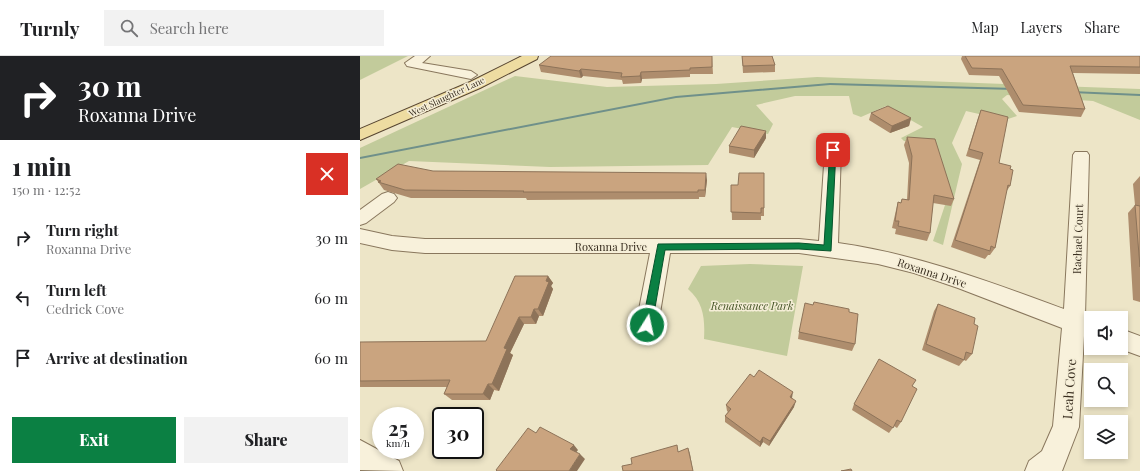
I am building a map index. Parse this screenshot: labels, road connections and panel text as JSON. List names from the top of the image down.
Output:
{
  "streets": {
    "main road": ["West Slaughter Lane"],
    "street": ["Rachael Court", "Roxanna Drive", "Leah Cove"]
  },
  "crossings": [
    ["Rachael Court", "Roxanna Drive"],
    ["Rachael Court", "Leah Cove"],
    ["Roxanna Drive", "Leah Cove"]
  ],
  "parks": ["Renaissance Park"],
  "page": {
    "header": "Turnly",
    "search": "Search here",
    "nav": ["Map", "Layers", "Share"],
    "turn": ["30 m", "Roxanna Drive"],
    "heading": ["1 min", "150 m · 12:52"],
    "list": [
      {
        "name": "Turn right",
        "note": "Roxanna Drive",
        "value": "30 m"
      },
      {
        "name": "Turn left",
        "note": "Cedrick Cove",
        "value": "60 m"
      },
      {
        "name": "Arrive at destination",
        "value": "60 m"
      }
    ],
    "speed": "25 km/h",
    "limit": "30",
    "buttons": ["Exit", "Share"]
  }
}
